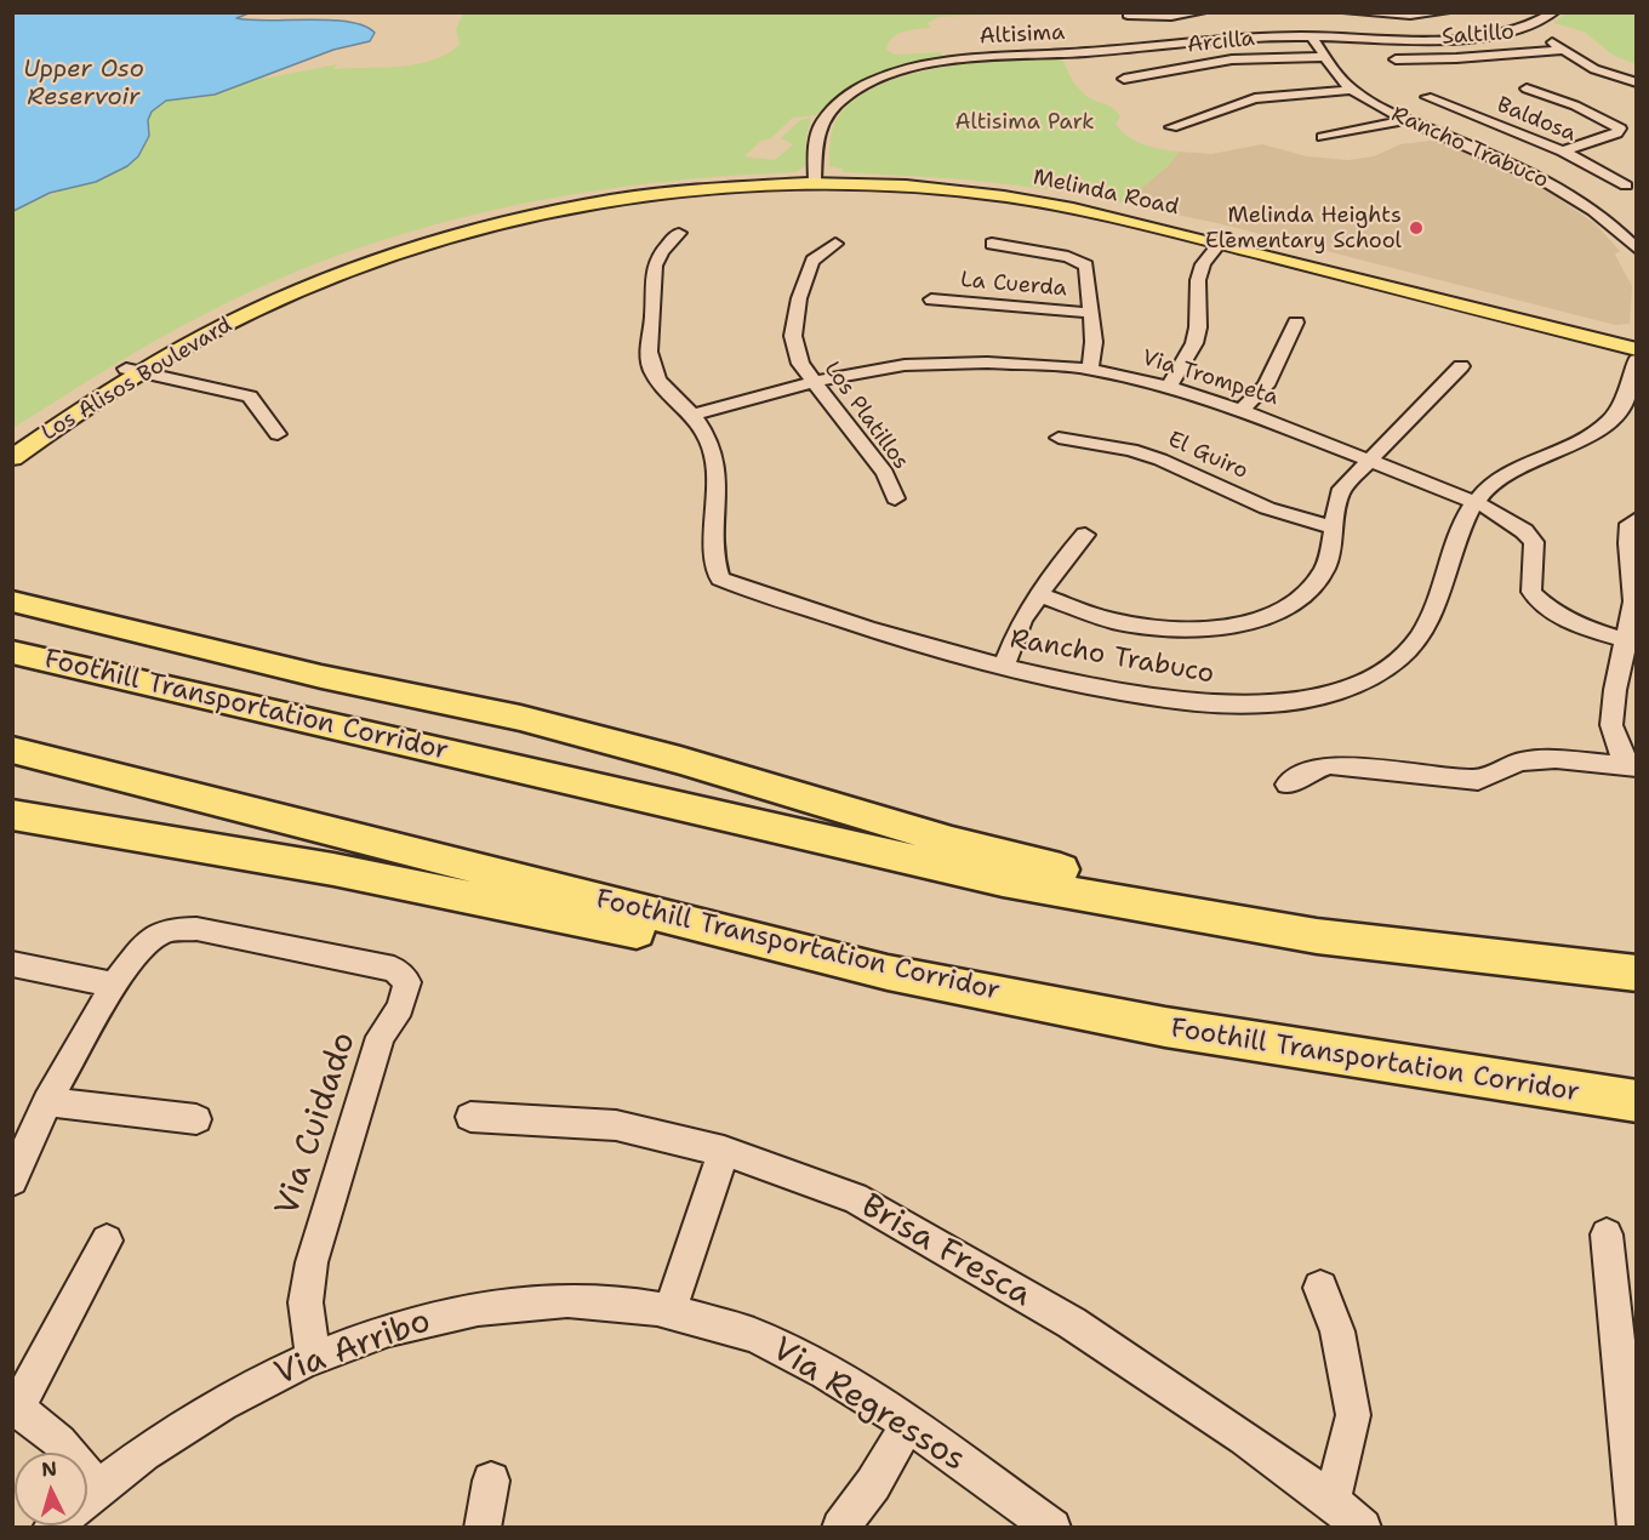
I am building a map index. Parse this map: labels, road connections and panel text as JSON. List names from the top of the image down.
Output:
{
  "streets": {
    "highway": ["Foothill Transportation Corridor"],
    "main road": ["Melinda Road", "Los Alisos Boulevard"],
    "street": [
      "Altisima",
      "Saltillo",
      "Arcilla",
      "Baldosa",
      "Rancho Trabuco",
      "La Cuerda",
      "Via Trompeta",
      "Los Platillos",
      "El Guiro",
      "Via Cuidado",
      "Brisa Fresca",
      "Via Arribo",
      "Via Regressos"
    ]
  },
  "crossings": [
    ["Altisima", "Rancho Trabuco"],
    ["Altisima", "Melinda Road"],
    ["Altisima", "Los Alisos Boulevard"],
    ["Arcilla", "Rancho Trabuco"],
    ["Rancho Trabuco", "Via Trompeta"],
    ["Melinda Road", "Los Alisos Boulevard"],
    ["Via Trompeta", "Los Platillos"],
    ["Via Cuidado", "Via Arribo"],
    ["Via Arribo", "Via Regressos"]
  ],
  "water": ["Upper Oso Reservoir"],
  "parks": ["Altisima Park"],
  "places": ["Melinda Heights Elementary School"],
  "north": "top"
}
